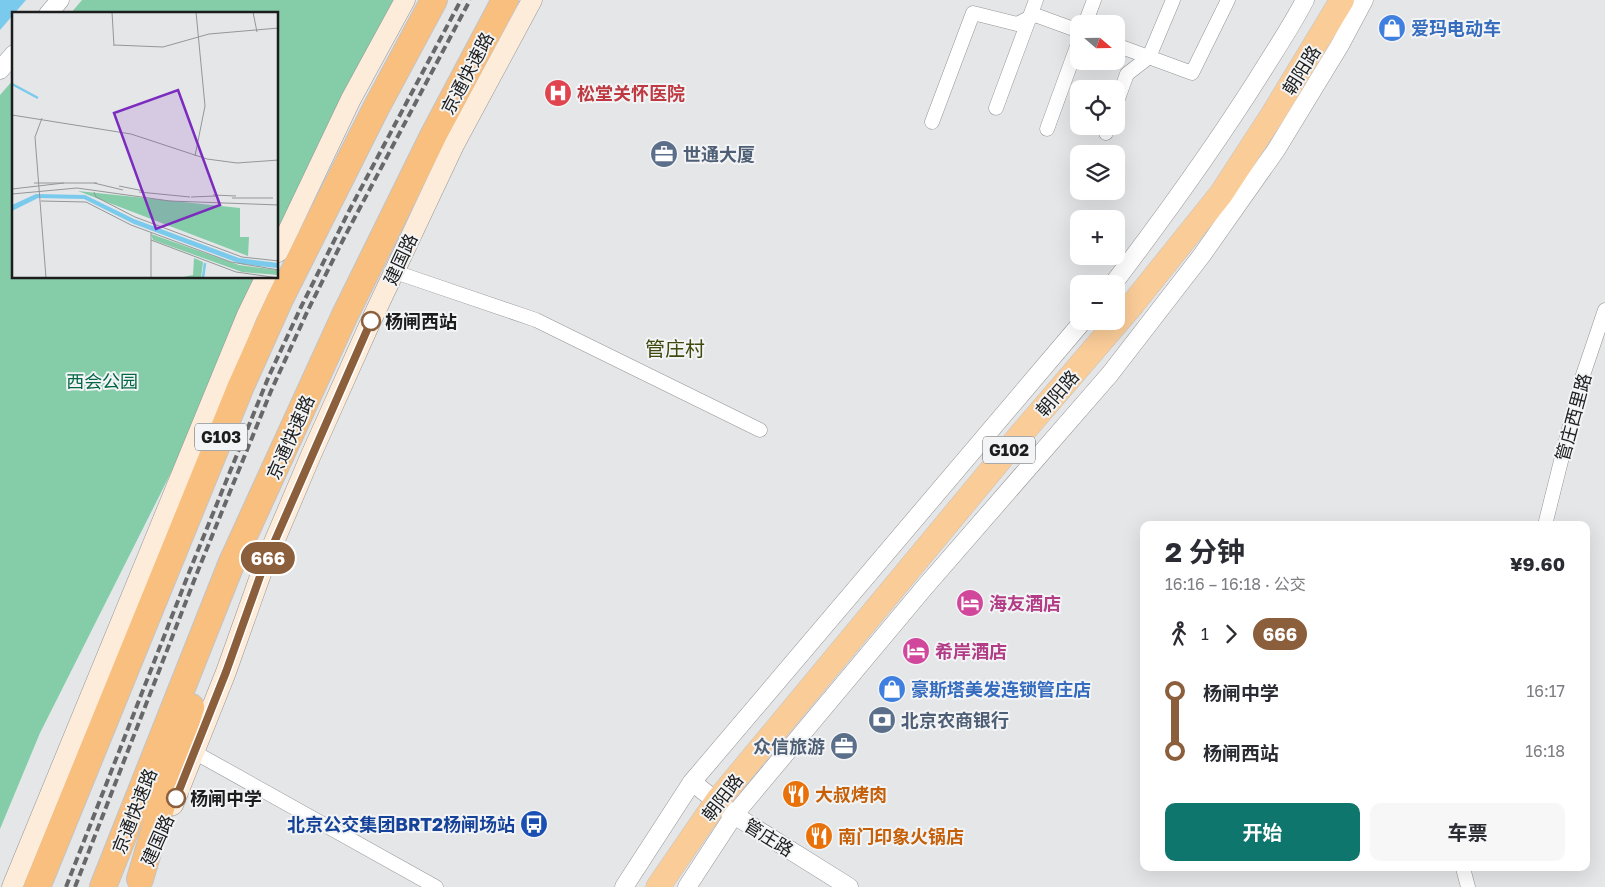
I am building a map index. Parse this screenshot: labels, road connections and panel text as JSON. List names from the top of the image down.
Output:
{
  "streets": {
    "highway": [
      "朝阳路",
      "京通快速路",
      "G103",
      "G102"
    ],
    "main road": ["建国路"],
    "street": ["管庄西里路", "管庄路"]
  },
  "crossings": [
    ["朝阳路", "管庄路"]
  ],
  "districts": ["管庄村"],
  "parks": ["西会公园"],
  "places": {
    "shop": ["爱玛电动车", "豪斯塔美发连锁管庄店"],
    "hospital": ["松堂关怀医院"],
    "office": ["世通大厦", "众信旅游"],
    "other": ["杨闸西站", "杨闸中学"],
    "hotel": ["海友酒店", "希岸酒店"],
    "bank": ["北京农商银行"],
    "restaurant": ["大叔烤肉", "南门印象火锅店"],
    "bus stop": ["北京公交集团BRT2杨闸场站"]
  },
  "lines": ["bus line 666"],
  "north": "right",
  "page": {
    "on_map": "666",
    "map_buttons": ["+", "−"],
    "heading": ["2 分钟", "16:16 – 16:18 · 公交", "¥9.60"],
    "legs": ["1", "666"],
    "list": [
      {
        "name": "杨闸中学",
        "value": "16:17"
      },
      {
        "name": "杨闸西站",
        "value": "16:18"
      }
    ],
    "buttons": ["开始", "车票"]
  }
}
